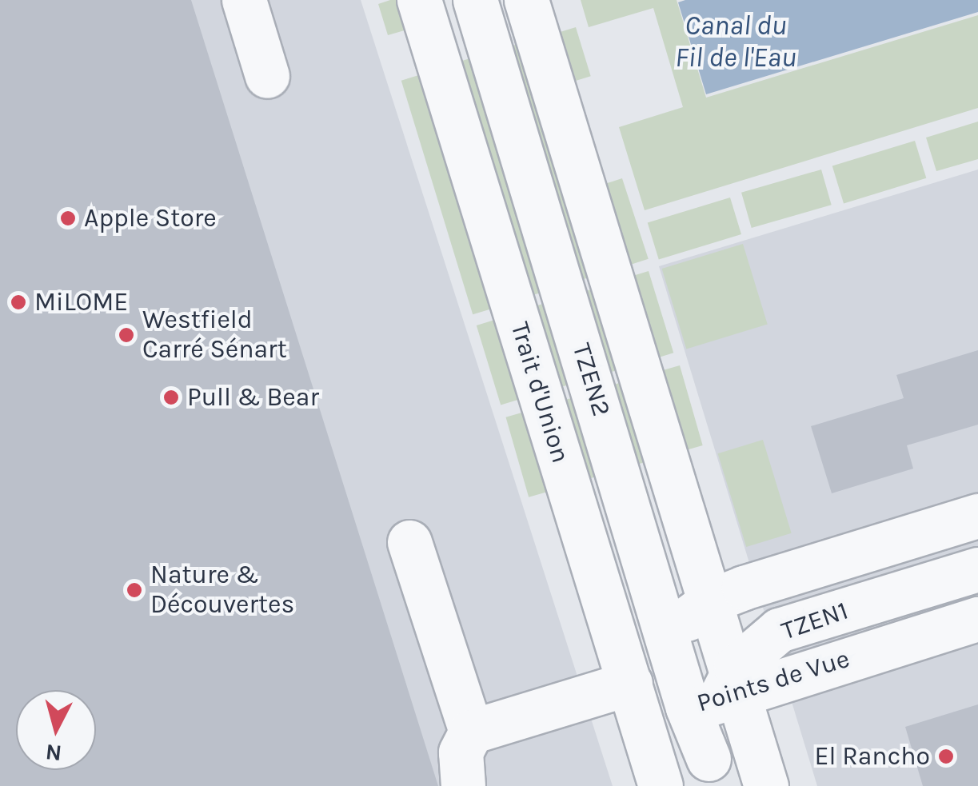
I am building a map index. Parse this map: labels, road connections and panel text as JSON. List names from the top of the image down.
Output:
{
  "streets": {
    "street": [
      "TZEN2",
      "Trait d'Union",
      "TZEN1",
      "Points de Vue"
    ]
  },
  "crossings": [
    ["TZEN2", "TZEN1"],
    ["TZEN2", "Points de Vue"],
    ["Trait d'Union", "Points de Vue"],
    ["TZEN1", "Points de Vue"]
  ],
  "water": ["Canal du Fil de l'Eau"],
  "places": [
    "Apple Store",
    "MiLOME",
    "Westfield Carré Sénart",
    "Pull & Bear",
    "Nature & Découvertes",
    "El Rancho"
  ],
  "north": "bottom"
}
